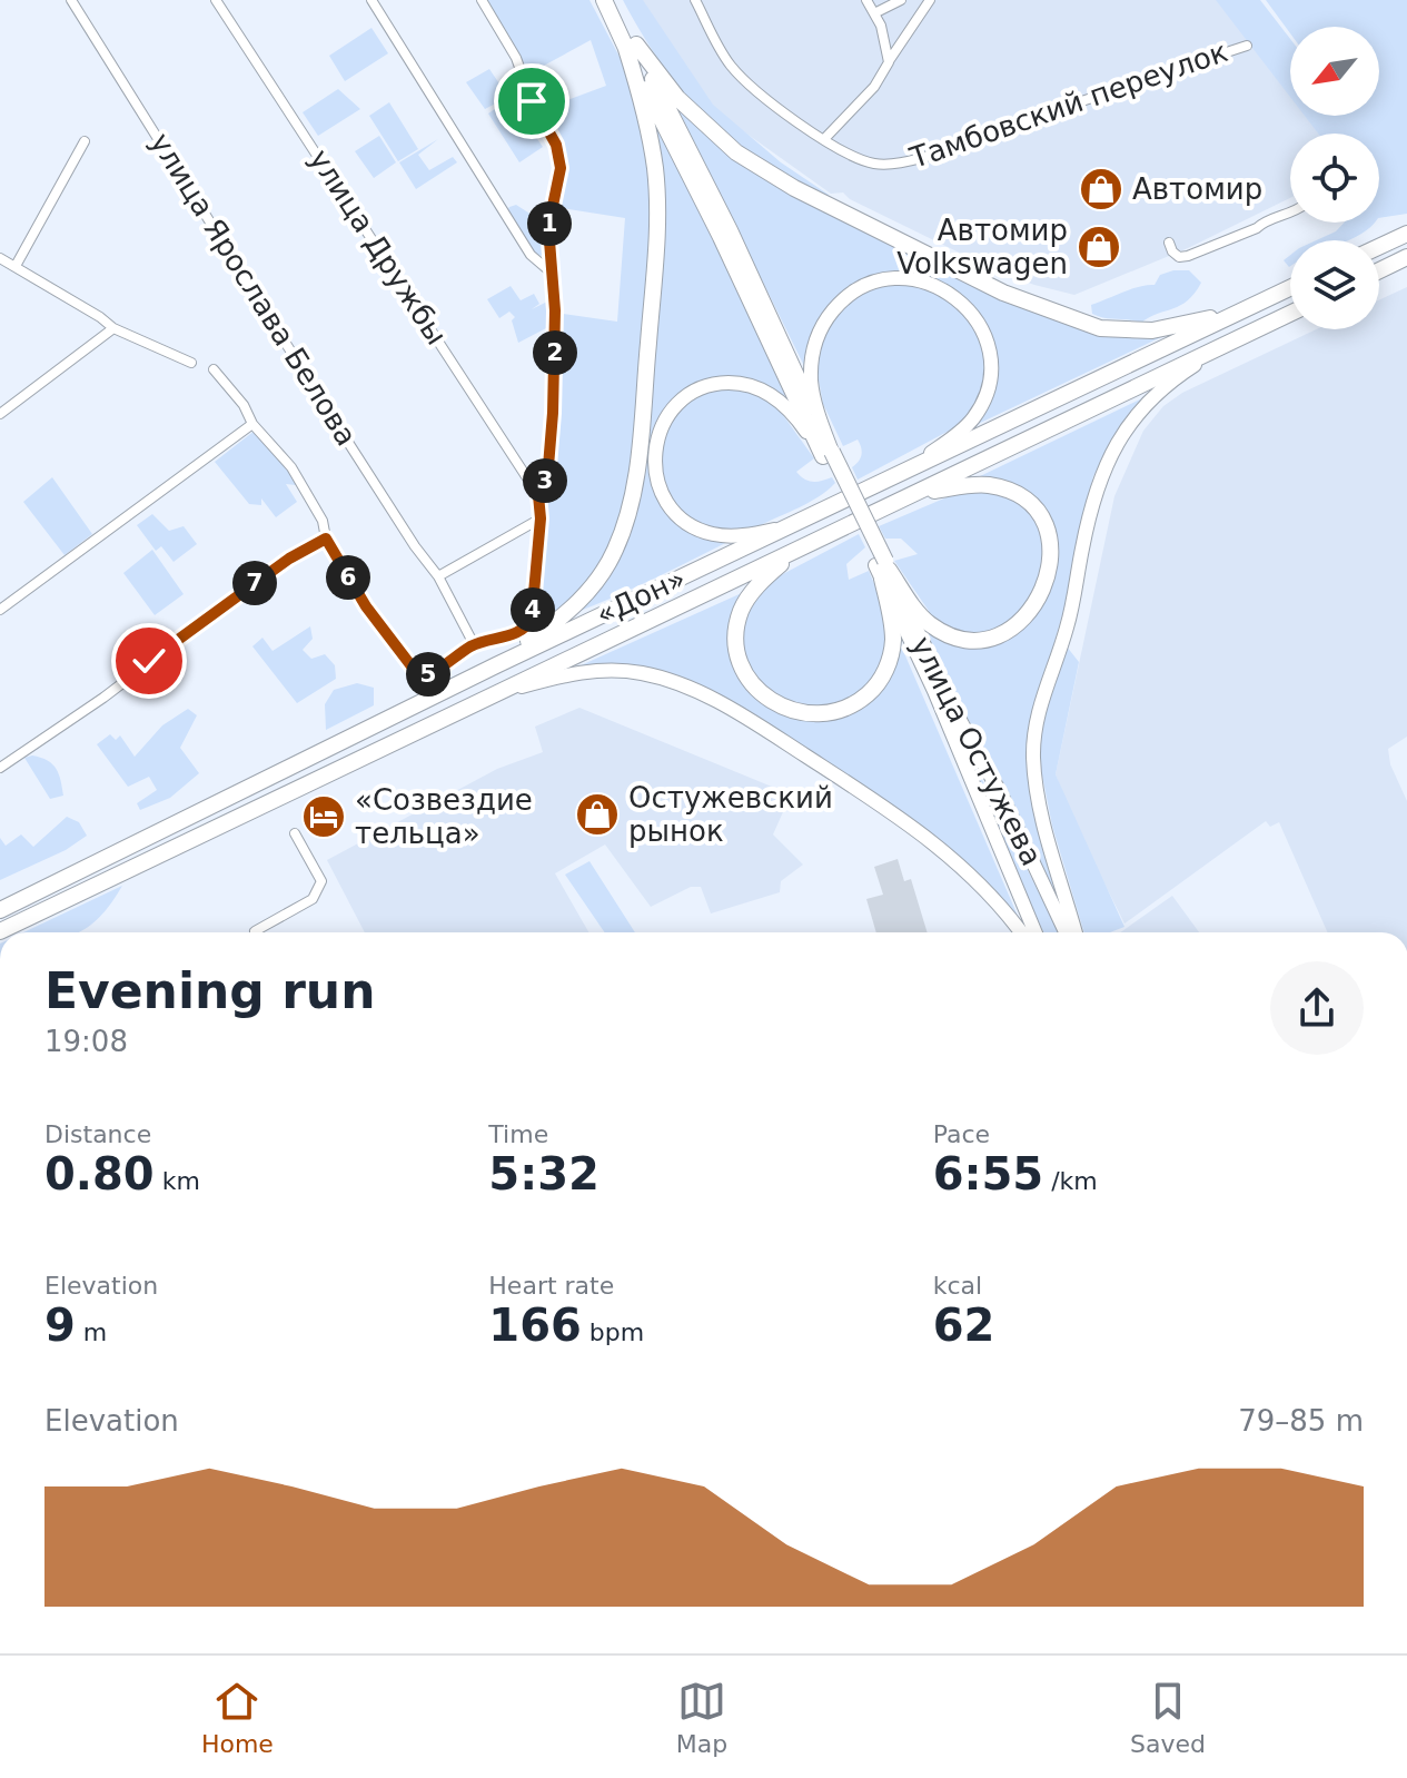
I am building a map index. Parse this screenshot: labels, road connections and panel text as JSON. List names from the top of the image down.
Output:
{
  "streets": {
    "highway": ["«Дон»"],
    "main road": ["улица Остужева"],
    "street": ["Тамбовский переулок", "улица Дружбы", "улица Ярослава Белова"]
  },
  "places": {
    "shop": ["Автомир", "Автомир Volkswagen", "Остужевский рынок"],
    "hotel": ["«Созвездие тельца»"]
  },
  "north": "bottom left",
  "page": {
    "pins": [
      "1",
      "2",
      "3",
      "6",
      "7",
      "4",
      "5"
    ],
    "heading": ["Evening run", "19:08"],
    "stats": [
      ["Distance", "0.80 km"],
      ["Time", "5:32"],
      ["Pace", "6:55 /km"],
      ["Elevation", "9 m"],
      ["Heart rate", "166 bpm"],
      ["kcal", "62"]
    ],
    "chart": ["Elevation", "79–85 m"],
    "tabs": ["Home", "Map", "Saved"]
  }
}
